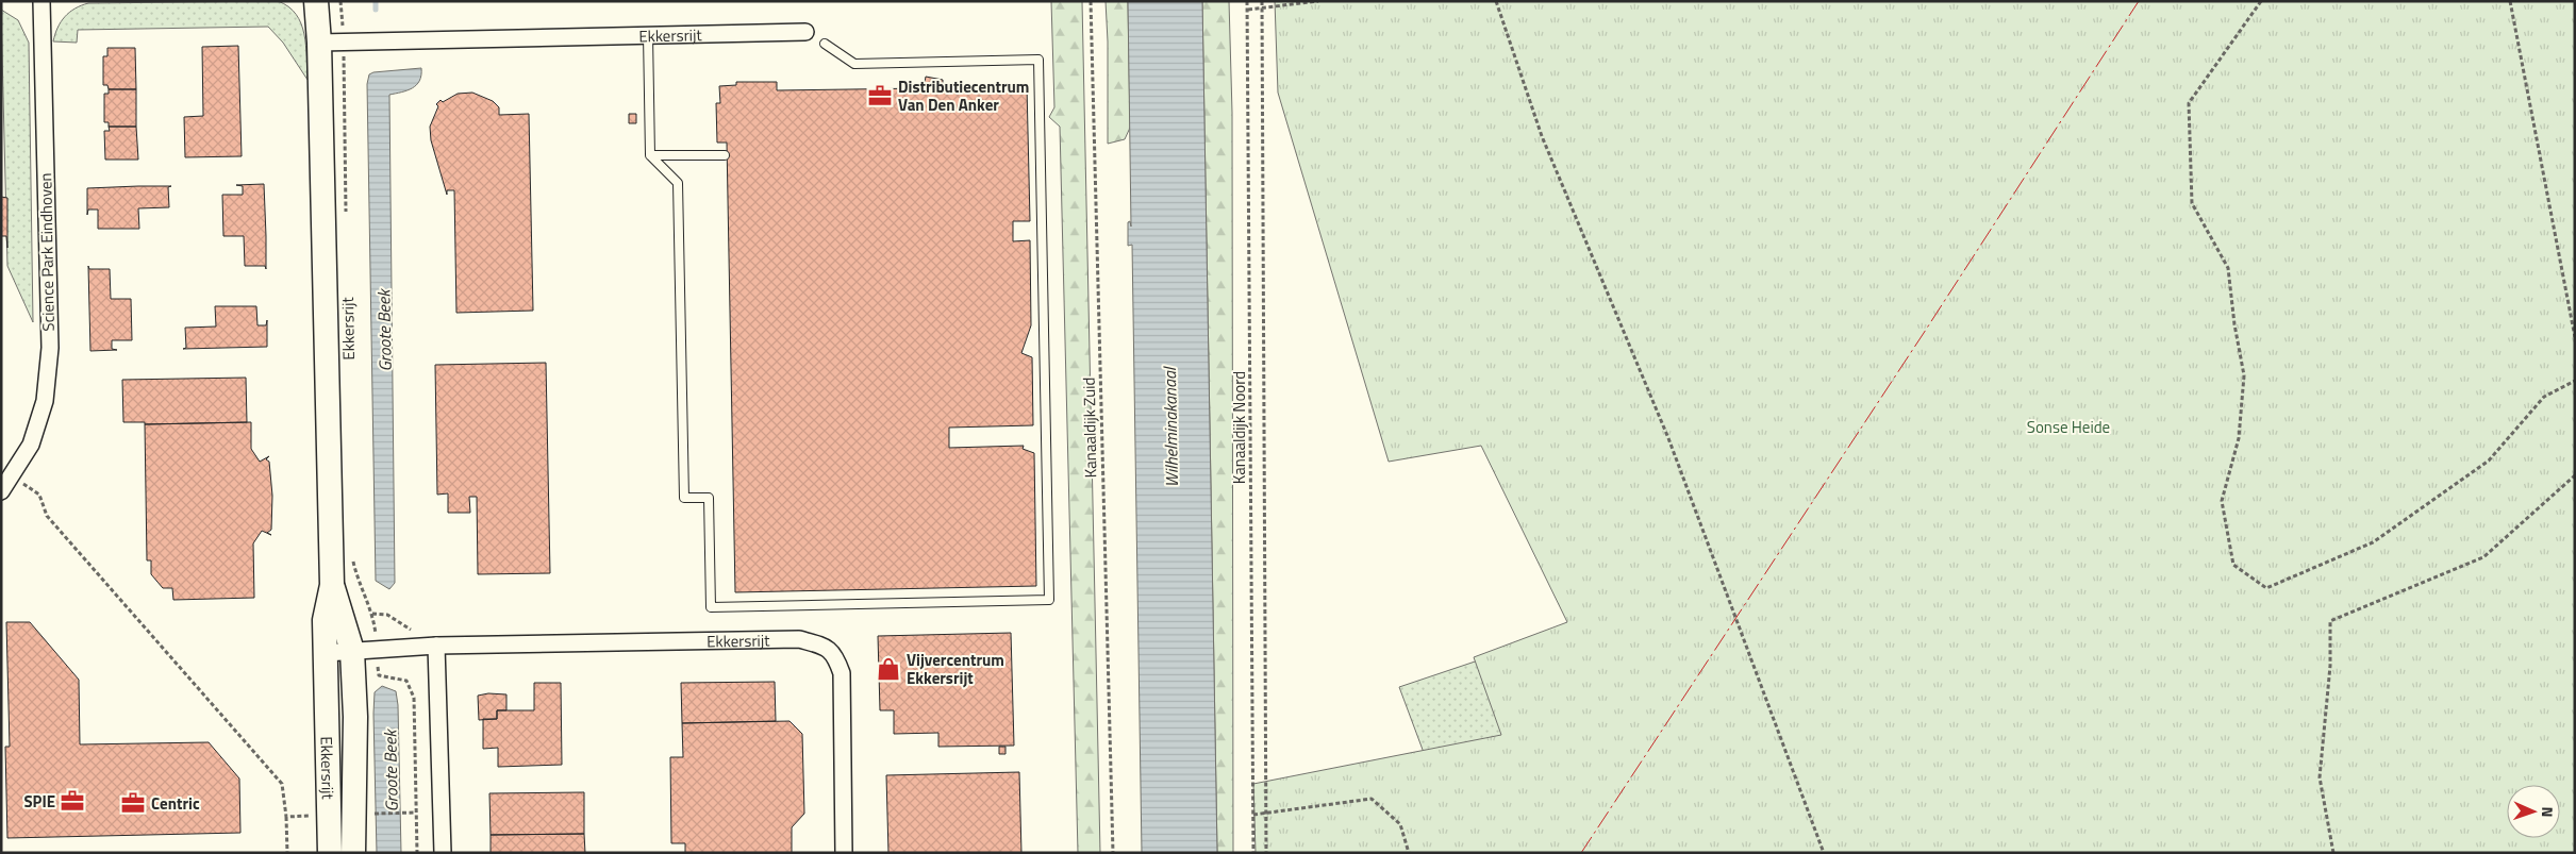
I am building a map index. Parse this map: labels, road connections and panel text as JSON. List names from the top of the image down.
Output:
{
  "streets": {
    "main road": ["Ekkersrijt"],
    "street": ["Science Park Eindhoven"],
    "path": ["Kanaaldijk Zuid", "Kanaaldijk Noord"]
  },
  "water": ["Groote Beek", "Wilhelminakanaal"],
  "parks": ["Sonse Heide"],
  "places": {
    "office": ["Distributiecentrum Van Den Anker", "SPIE", "Centric"],
    "shop": ["Vijvercentrum Ekkersrijt"]
  },
  "north": "right"
}
